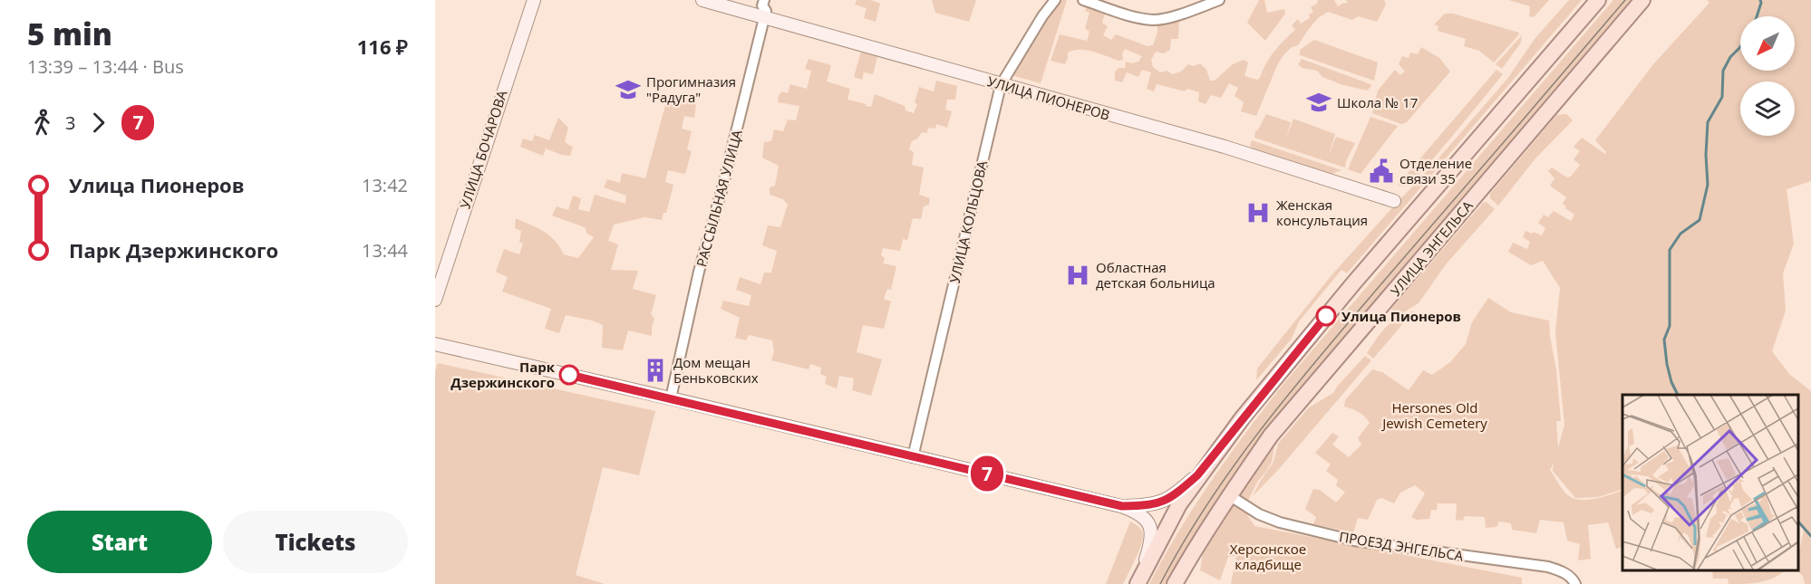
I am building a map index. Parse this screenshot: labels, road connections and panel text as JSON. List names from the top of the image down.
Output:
{
  "streets": {
    "main road": ["УЛИЦА ЭНГЕЛЬСА"],
    "street": [
      "УЛИЦА ПИОНЕРОВ",
      "УЛИЦА БОЧАРОВА",
      "РАССЫЛЬНАЯ УЛИЦА",
      "УЛИЦА КОЛЬЦОВА",
      "ПРОЕЗД ЭНГЕЛЬСА"
    ]
  },
  "crossings": [
    ["УЛИЦА ПИОНЕРОВ", "РАССЫЛЬНАЯ УЛИЦА"],
    ["УЛИЦА ПИОНЕРОВ", "УЛИЦА КОЛЬЦОВА"],
    ["УЛИЦА ЭНГЕЛЬСА", "ПРОЕЗД ЭНГЕЛЬСА"]
  ],
  "parks": ["Hersones Old Jewish Cemetery", "Херсонское кладбище"],
  "places": {
    "school or university": ["Прогимназия \"Радуга\"", "Школа № 17"],
    "public building": ["Отделение связи 35"],
    "hospital": ["Женская консультация", "Областная детская больница"],
    "other": ["Улица Пионеров", "Парк Дзержинского"],
    "building": ["Дом мещан Беньковских"]
  },
  "lines": ["bus line 7"],
  "north": "bottom left",
  "page": {
    "heading": ["5 min", "13:39 – 13:44 · Bus", "116 ₽"],
    "on_map": "7",
    "legs": ["3", "7"],
    "list": [
      {
        "name": "Улица Пионеров",
        "value": "13:42"
      },
      {
        "name": "Парк Дзержинского",
        "value": "13:44"
      }
    ],
    "buttons": ["Start", "Tickets"]
  }
}
